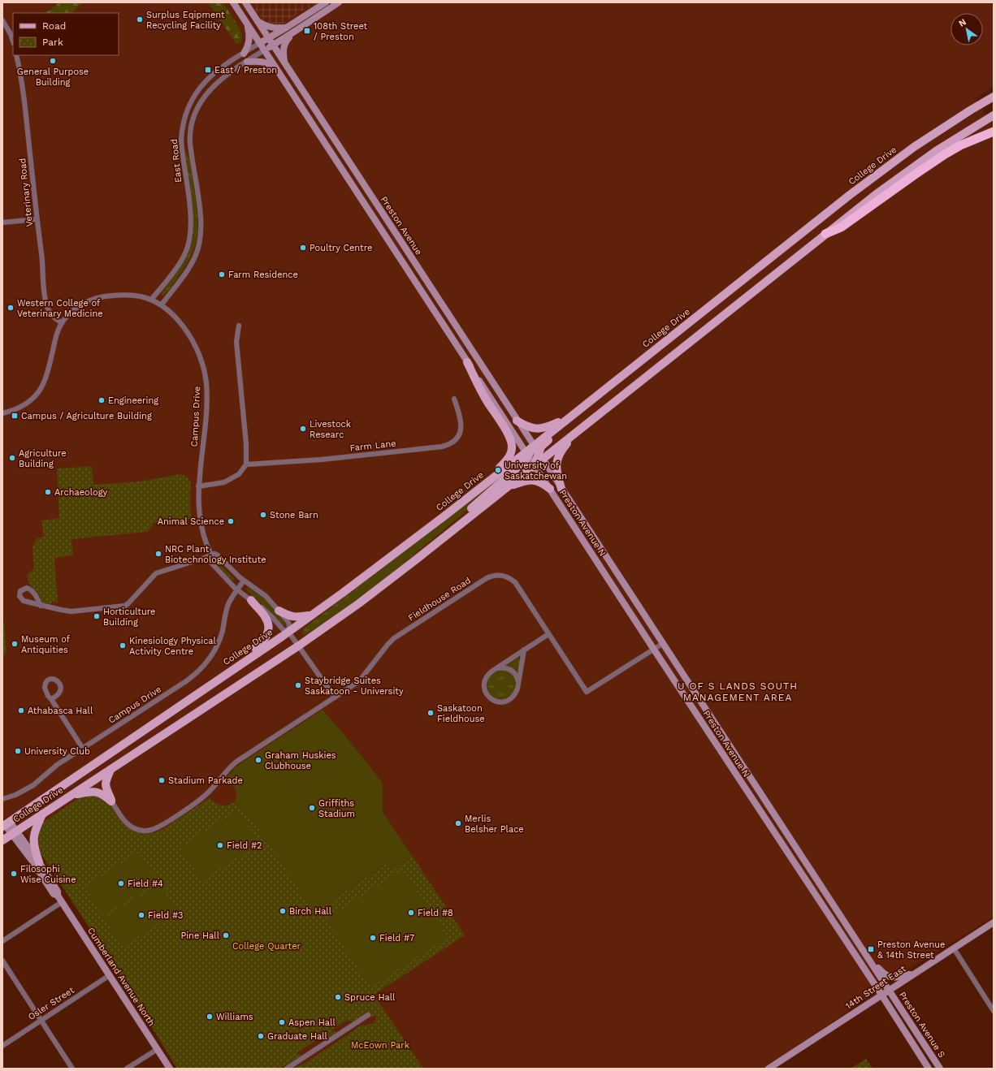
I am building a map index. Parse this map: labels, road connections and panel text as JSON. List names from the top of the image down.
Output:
{
  "streets": {
    "main road": [
      "College Drive",
      "Preston Avenue",
      "Preston Avenue N",
      "Cumberland Avenue North",
      "14th Street East",
      "Preston Avenue S"
    ],
    "street": [
      "East Road",
      "Veterinary Road",
      "Campus Drive",
      "Farm Lane",
      "Fieldhouse Road",
      "Osler Street"
    ]
  },
  "crossings": [
    ["East Road", "Campus Drive"],
    ["College Drive", "Preston Avenue"],
    ["College Drive", "Campus Drive"],
    ["College Drive", "Preston Avenue N"],
    ["College Drive", "Cumberland Avenue North"],
    ["Veterinary Road", "Campus Drive"],
    ["Preston Avenue", "Preston Avenue N"],
    ["Campus Drive", "Fieldhouse Road"],
    ["Preston Avenue N", "Fieldhouse Road"],
    ["Preston Avenue N", "14th Street East"],
    ["Preston Avenue N", "Preston Avenue S"],
    ["Cumberland Avenue North", "Osler Street"],
    ["14th Street East", "Preston Avenue S"]
  ],
  "districts": ["U OF S LANDS SOUTH MANAGEMENT AREA"],
  "parks": ["College Quarter", "McEown Park"],
  "places": {
    "other": [
      "Surplus Eqipment Recycling Facility",
      "General Purpose Building",
      "Poultry Centre",
      "Farm Residence",
      "Western College of Veterinary Medicine",
      "Engineering",
      "Livestock Researc",
      "Agriculture Building",
      "University of Saskatchewan",
      "Archaeology",
      "Stone Barn",
      "Animal Science",
      "NRC Plant Biotechnology Institute",
      "Horticulture Building",
      "Museum of Antiquities",
      "Kinesiology Physical Activity Centre",
      "Staybridge Suites Saskatoon - University",
      "Athabasca Hall",
      "Saskatoon Fieldhouse",
      "University Club",
      "Graham Huskies Clubhouse",
      "Stadium Parkade",
      "Griffiths Stadium",
      "Merlis Belsher Place",
      "Field #2",
      "Filosophi Wise Cuisine",
      "Field #4",
      "Birch Hall",
      "Field #8",
      "Field #3",
      "Pine Hall",
      "Field #7",
      "Spruce Hall",
      "Williams",
      "Aspen Hall",
      "Graduate Hall"
    ],
    "transit": [
      "108th Street / Preston",
      "East / Preston",
      "Campus / Agriculture Building",
      "Preston Avenue & 14th Street"
    ]
  },
  "legend": ["Road", "Park"],
  "north": "top left"
}
